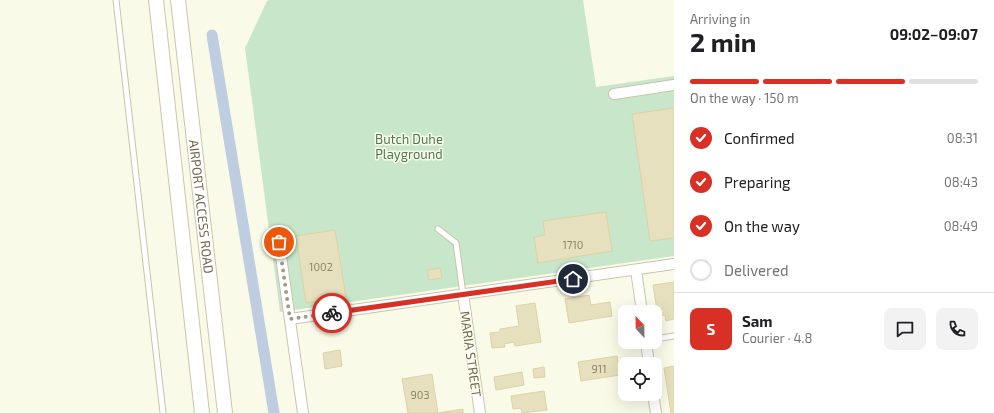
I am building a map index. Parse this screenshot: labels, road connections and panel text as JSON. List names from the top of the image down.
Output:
{
  "streets": {
    "main road": ["AIRPORT ACCESS ROAD"],
    "street": ["MARIA STREET"]
  },
  "parks": ["Butch Duhe Playground"],
  "house_numbers": [
    "1710",
    "1002",
    "911",
    "903"
  ],
  "north": "top",
  "page": {
    "heading": ["2 min", "Arriving in", "09:02–09:07"],
    "panel": ["Sam", "Courier · 4.8"],
    "bar": "On the way · 150 m",
    "list": [
      ["Confirmed", "08:31"],
      ["Preparing", "08:43"],
      ["On the way", "08:49"],
      "Delivered"
    ],
    "round": "S"
  }
}
